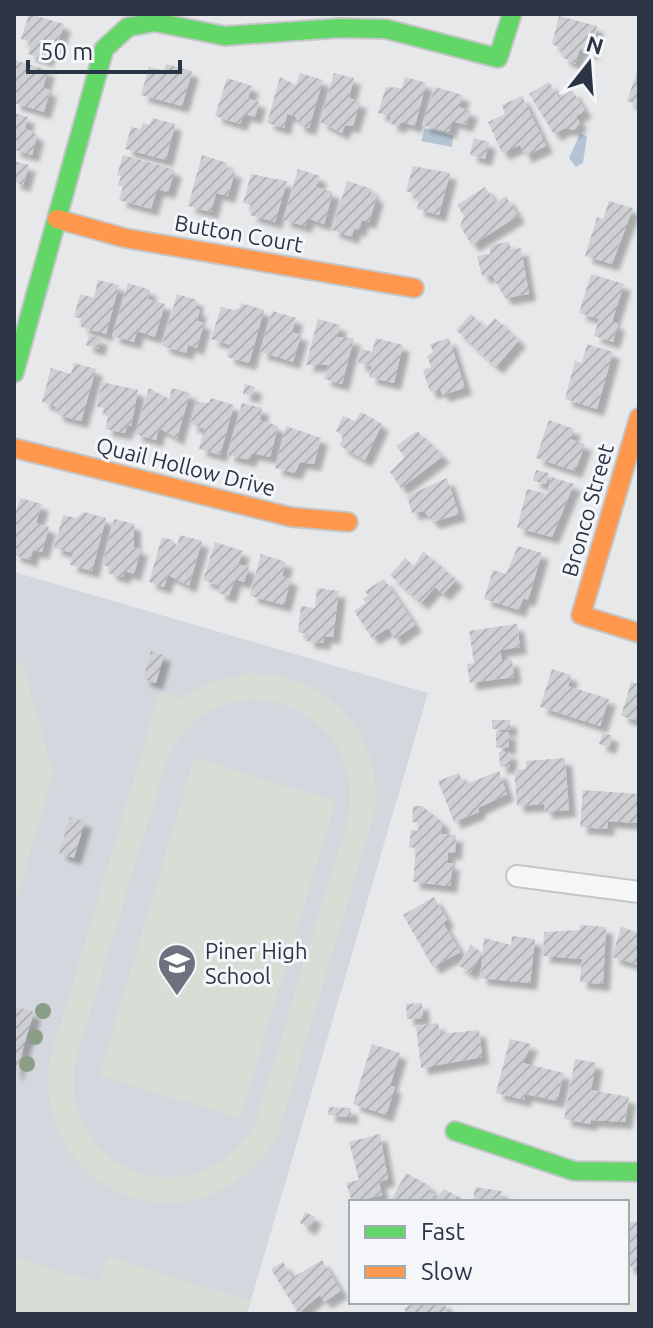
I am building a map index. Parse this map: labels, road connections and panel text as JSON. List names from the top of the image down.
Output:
{
  "streets": {
    "street": ["Button Court", "Quail Hollow Drive", "Bronco Street"]
  },
  "places": {
    "school or university": ["Piner High School"]
  },
  "legend": ["Fast", "Slow"],
  "scale_bar": "50 m",
  "north": "top"
}
